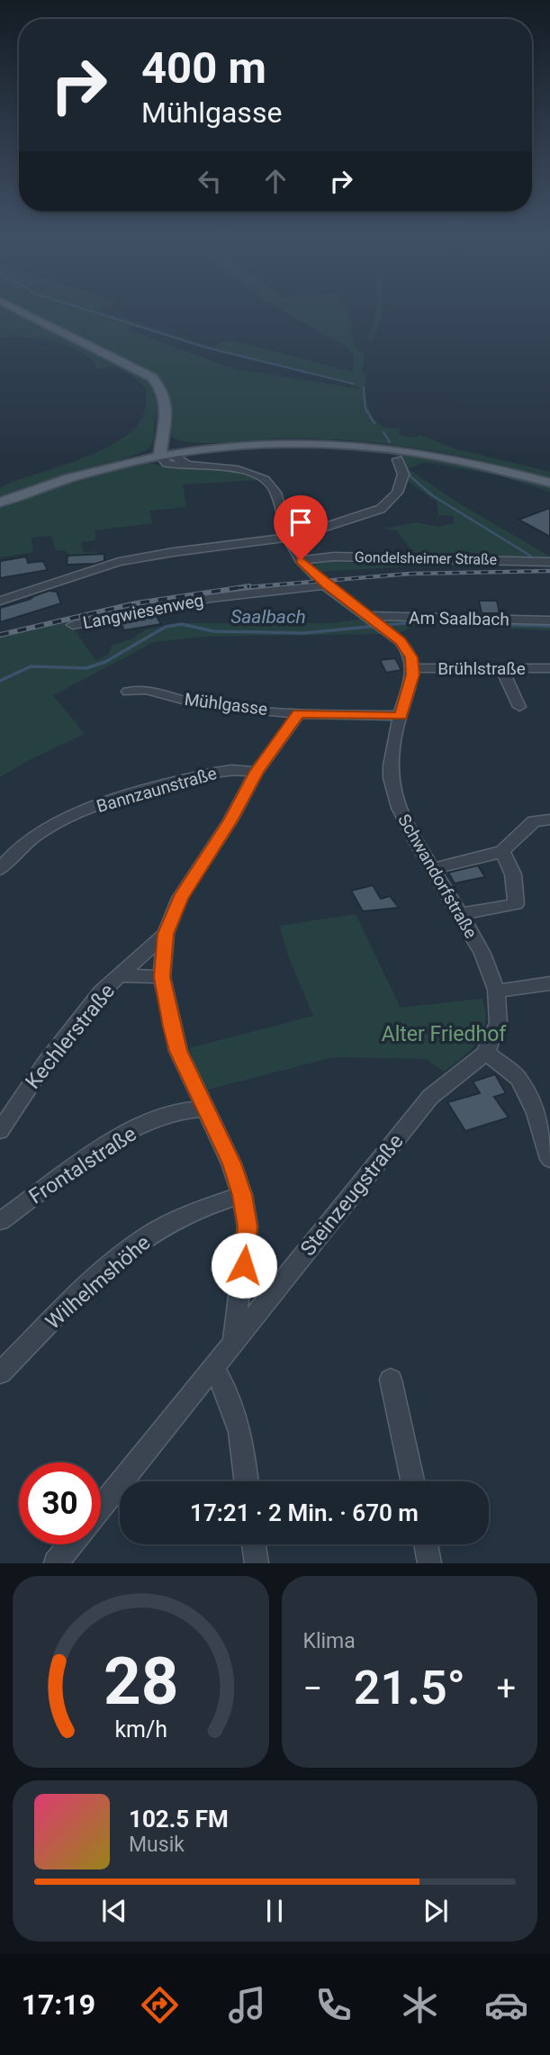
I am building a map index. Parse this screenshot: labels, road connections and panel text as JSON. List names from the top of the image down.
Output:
{
  "streets": {
    "street": [
      "Gondelsheimer Straße",
      "Langwiesenweg",
      "Am Saalbach",
      "Brühlstraße",
      "Mühlgasse",
      "Bannzaunstraße",
      "Schwandorfstraße",
      "Kechlerstraße",
      "Frontalstraße",
      "Steinzeugstraße",
      "Wilhelmshöhe"
    ]
  },
  "crossings": [
    ["Brühlstraße", "Schwandorfstraße"],
    ["Mühlgasse", "Schwandorfstraße"],
    ["Schwandorfstraße", "Steinzeugstraße"]
  ],
  "water": ["Saalbach"],
  "parks": ["Alter Friedhof"],
  "page": {
    "turn": ["400 m", "Mühlgasse"],
    "limit": "30",
    "trip": "17:21 · 2 Min. · 670 m",
    "tile": "Klima",
    "heat": ["−", "21.5°", "+"],
    "song": ["102.5 FM", "Musik"],
    "tabs": "17:19",
    "gauge": ["28", "km/h"]
  }
}
